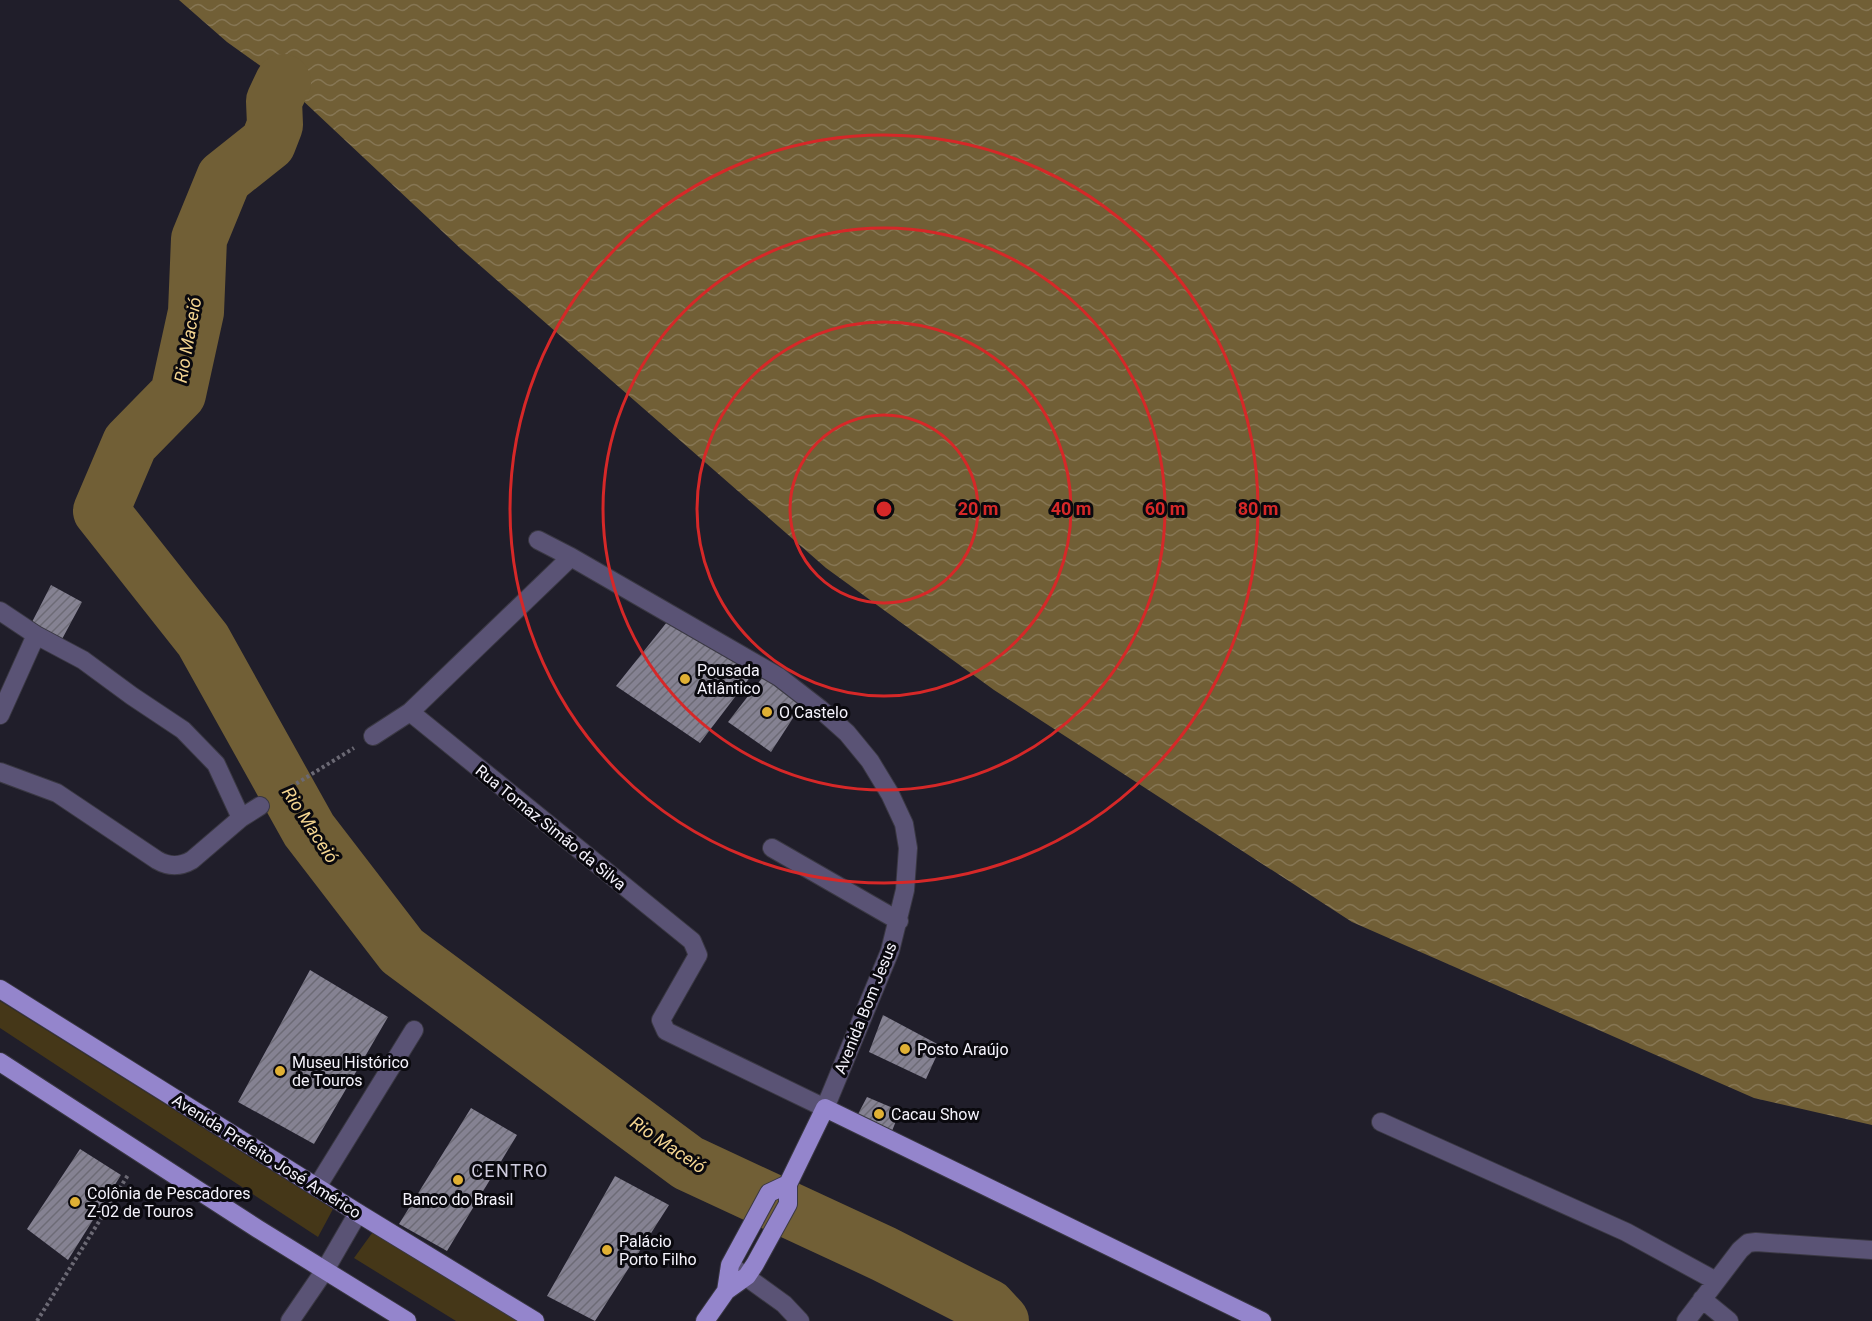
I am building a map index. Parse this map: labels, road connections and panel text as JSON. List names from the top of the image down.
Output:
{
  "streets": {
    "main road": ["Avenida Bom Jesus", "Avenida Prefeito José Américo"],
    "street": ["Rua Tomaz Simão da Silva"]
  },
  "crossings": [
    ["Rua Tomaz Simão da Silva", "Avenida Bom Jesus"]
  ],
  "districts": ["CENTRO"],
  "water": ["Rio Maceió"],
  "places": [
    "Pousada Atlântico",
    "O Castelo",
    "Posto Araújo",
    "Museu Histórico de Touros",
    "Cacau Show",
    "Banco do Brasil",
    "Colônia de Pescadores Z-02 de Touros",
    "Palácio Porto Filho"
  ],
  "rings": [
    "20 m",
    "40 m",
    "60 m",
    "80 m"
  ]
}
